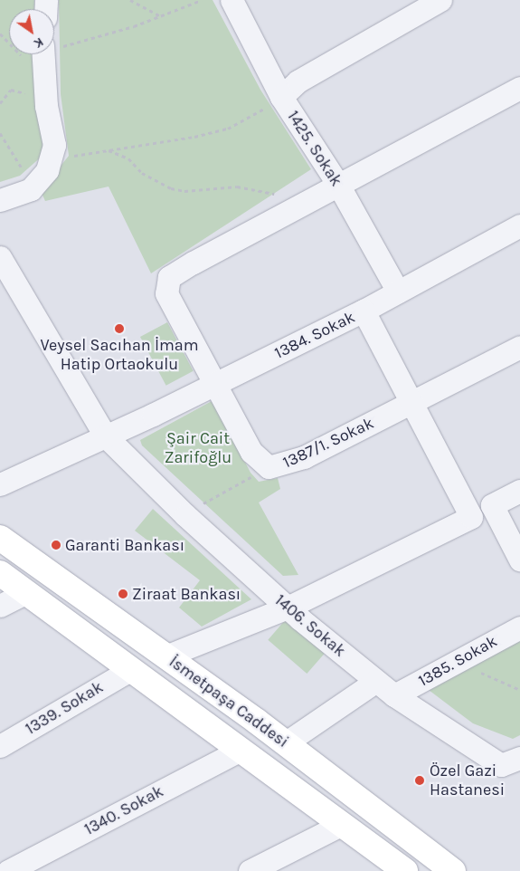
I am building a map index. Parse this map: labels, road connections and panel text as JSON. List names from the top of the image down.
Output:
{
  "streets": {
    "main road": ["İsmetpaşa Caddesi"],
    "street": [
      "1425. Sokak",
      "1384. Sokak",
      "1387/1. Sokak",
      "1406. Sokak",
      "1385. Sokak",
      "1339. Sokak",
      "1340. Sokak"
    ]
  },
  "crossings": [
    ["1425. Sokak", "1384. Sokak"],
    ["1425. Sokak", "1387/1. Sokak"],
    ["1384. Sokak", "1387/1. Sokak"],
    ["1384. Sokak", "1406. Sokak"],
    ["1406. Sokak", "1385. Sokak"],
    ["İsmetpaşa Caddesi", "1339. Sokak"],
    ["İsmetpaşa Caddesi", "1340. Sokak"]
  ],
  "parks": ["Şair Cait Zarifoğlu"],
  "places": [
    "Veysel Sacıhan İmam Hatip Ortaokulu",
    "Garanti Bankası",
    "Ziraat Bankası",
    "Özel Gazi Hastanesi"
  ],
  "north": "bottom right"
}
